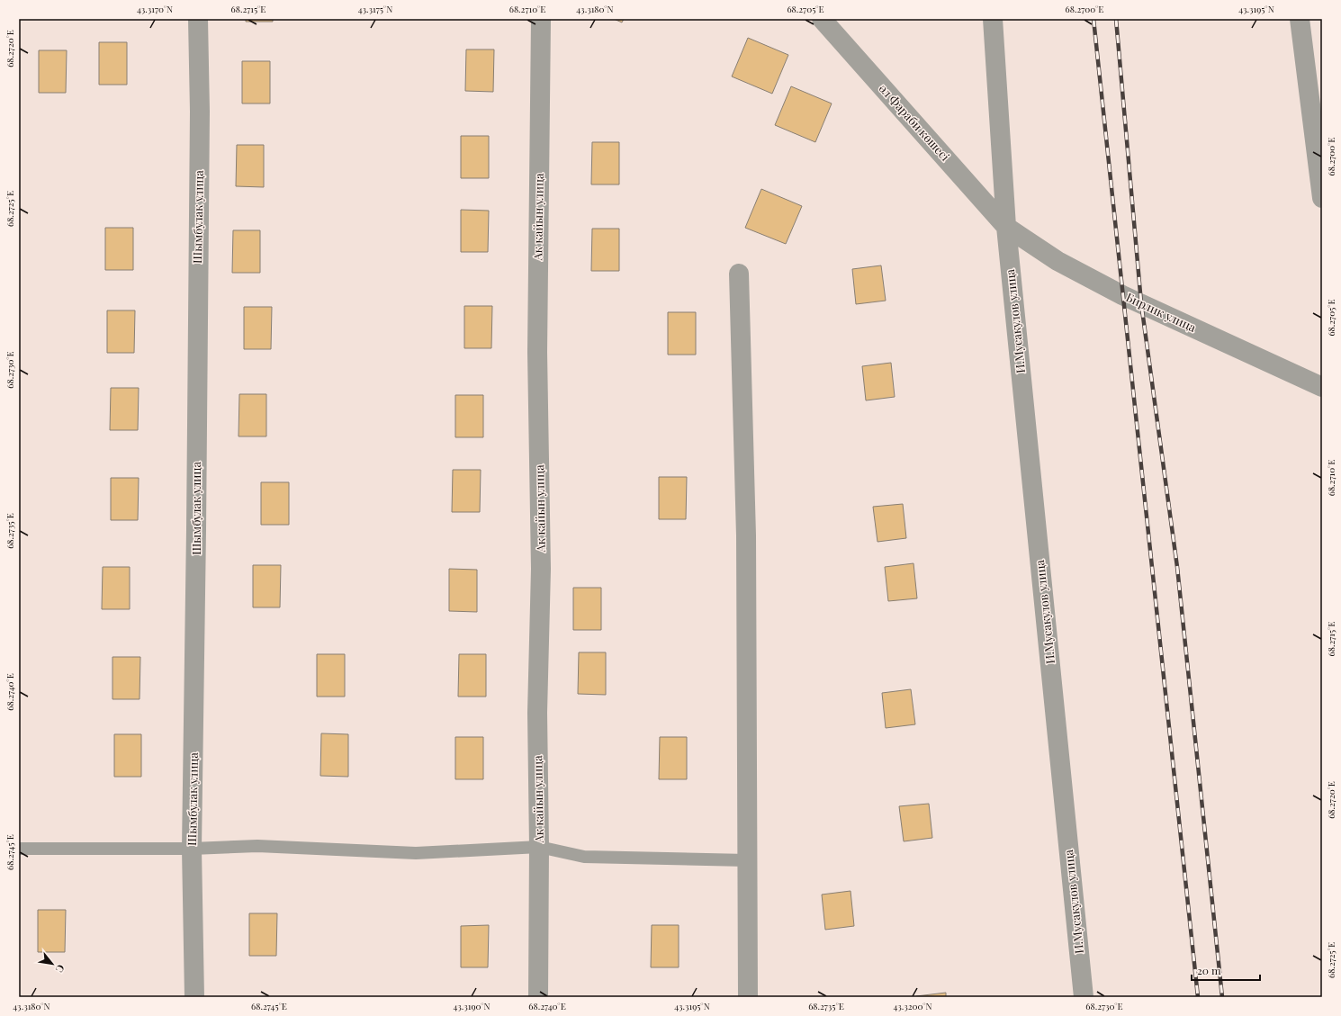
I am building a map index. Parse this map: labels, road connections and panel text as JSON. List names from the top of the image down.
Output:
{
  "streets": {
    "street": [
      "әл Фараби көшесі",
      "Шымбулак улица",
      "Ак кайын улица",
      "Бирлик улица",
      "И.Мусакулов улица"
    ]
  },
  "crossings": [
    ["әл Фараби көшесі", "Бирлик улица"],
    ["әл Фараби көшесі", "И.Мусакулов улица"],
    ["Бирлик улица", "И.Мусакулов улица"]
  ],
  "scale_bar": "20 m",
  "north": "bottom right",
  "coordinates": [
    "43.3170°N",
    "68.2715°E",
    "43.3175°N",
    "68.2710°E",
    "43.3180°N",
    "68.2705°E",
    "68.2700°E",
    "43.3195°N",
    "68.2720°E",
    "68.2725°E",
    "68.2730°E",
    "68.2735°E",
    "68.2740°E",
    "68.2745°E",
    "43.3190°N",
    "43.3200°N"
  ]
}
